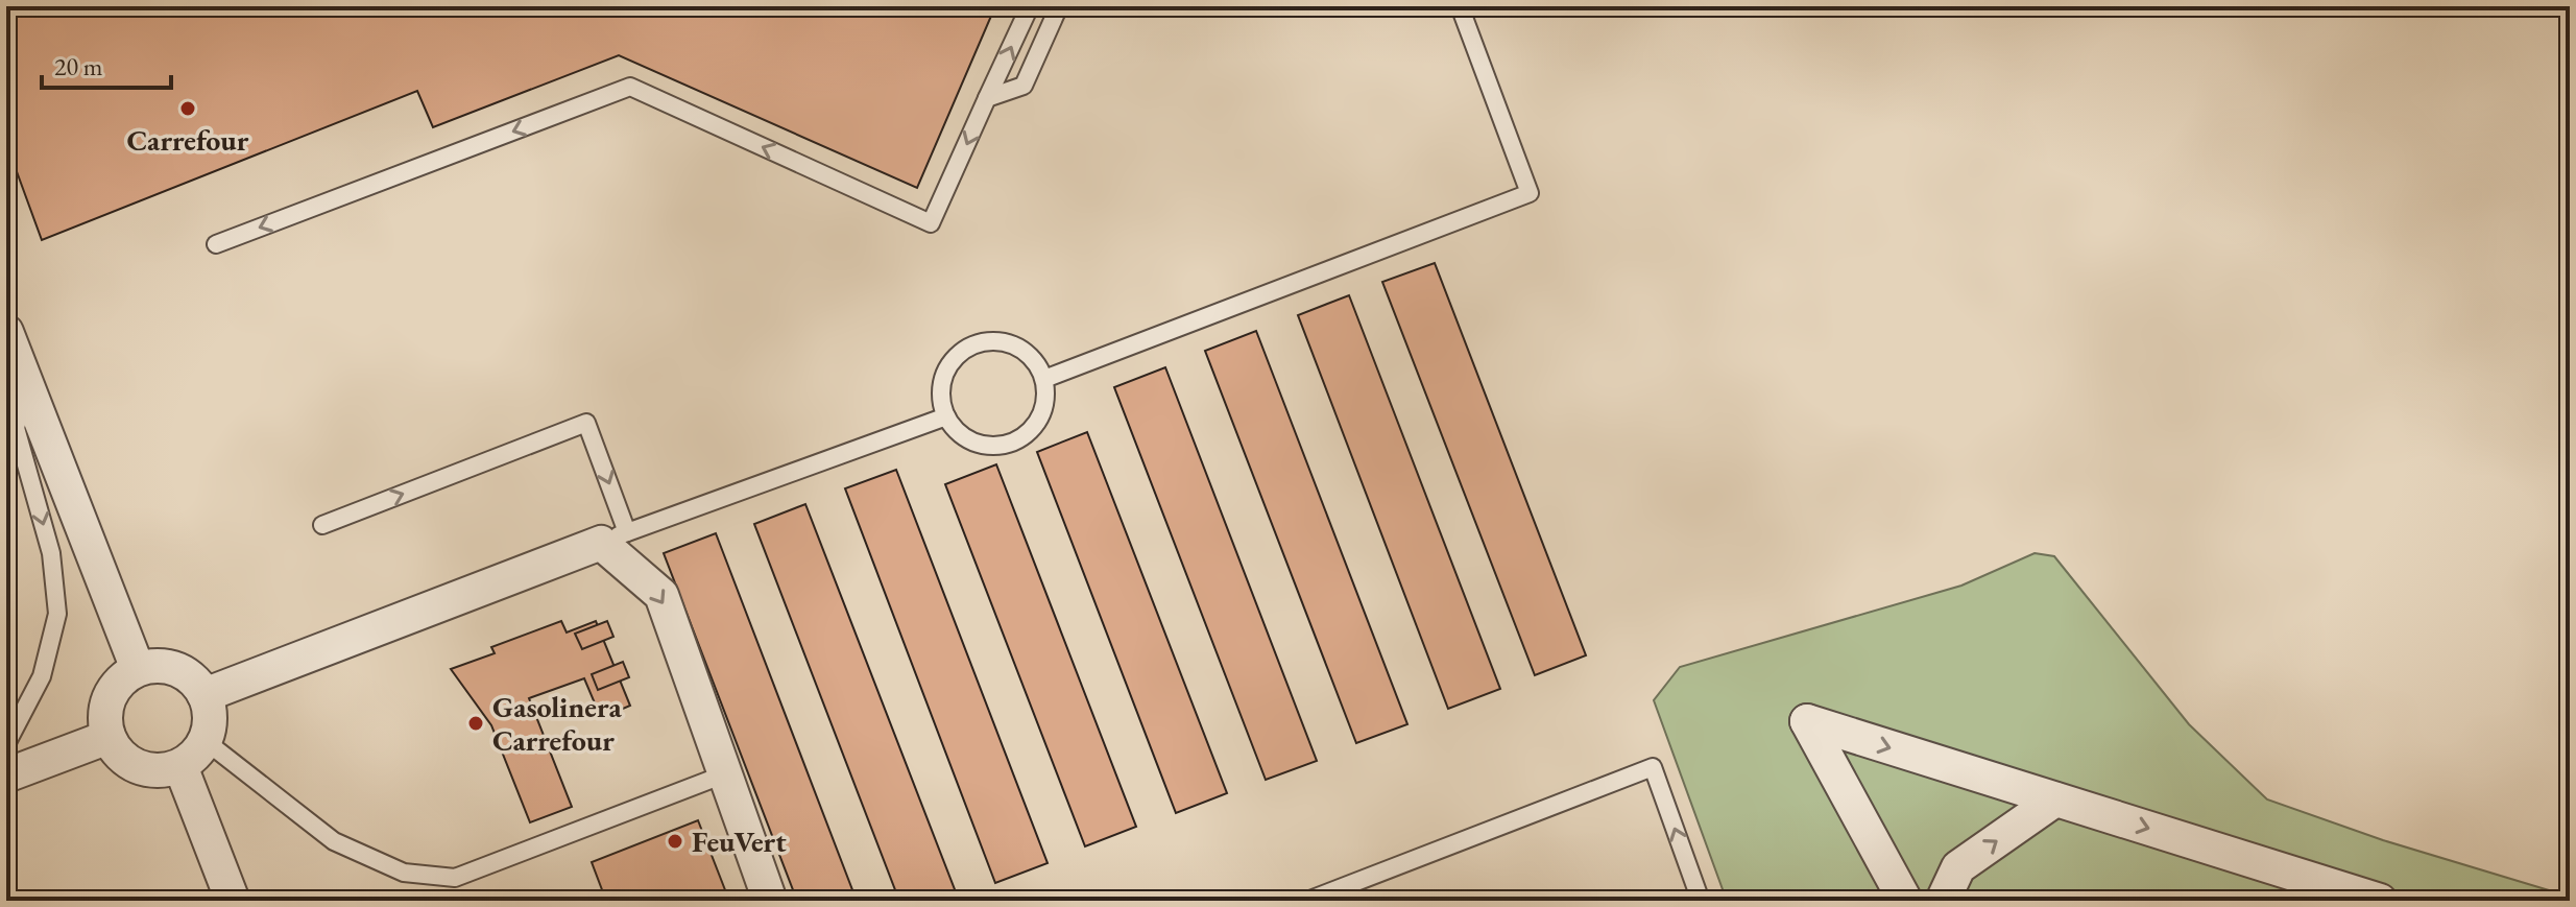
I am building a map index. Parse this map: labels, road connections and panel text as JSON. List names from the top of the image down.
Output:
{
  "places": ["Carrefour", "Gasolinera Carrefour", "FeuVert"],
  "scale_bar": "20 m"
}
